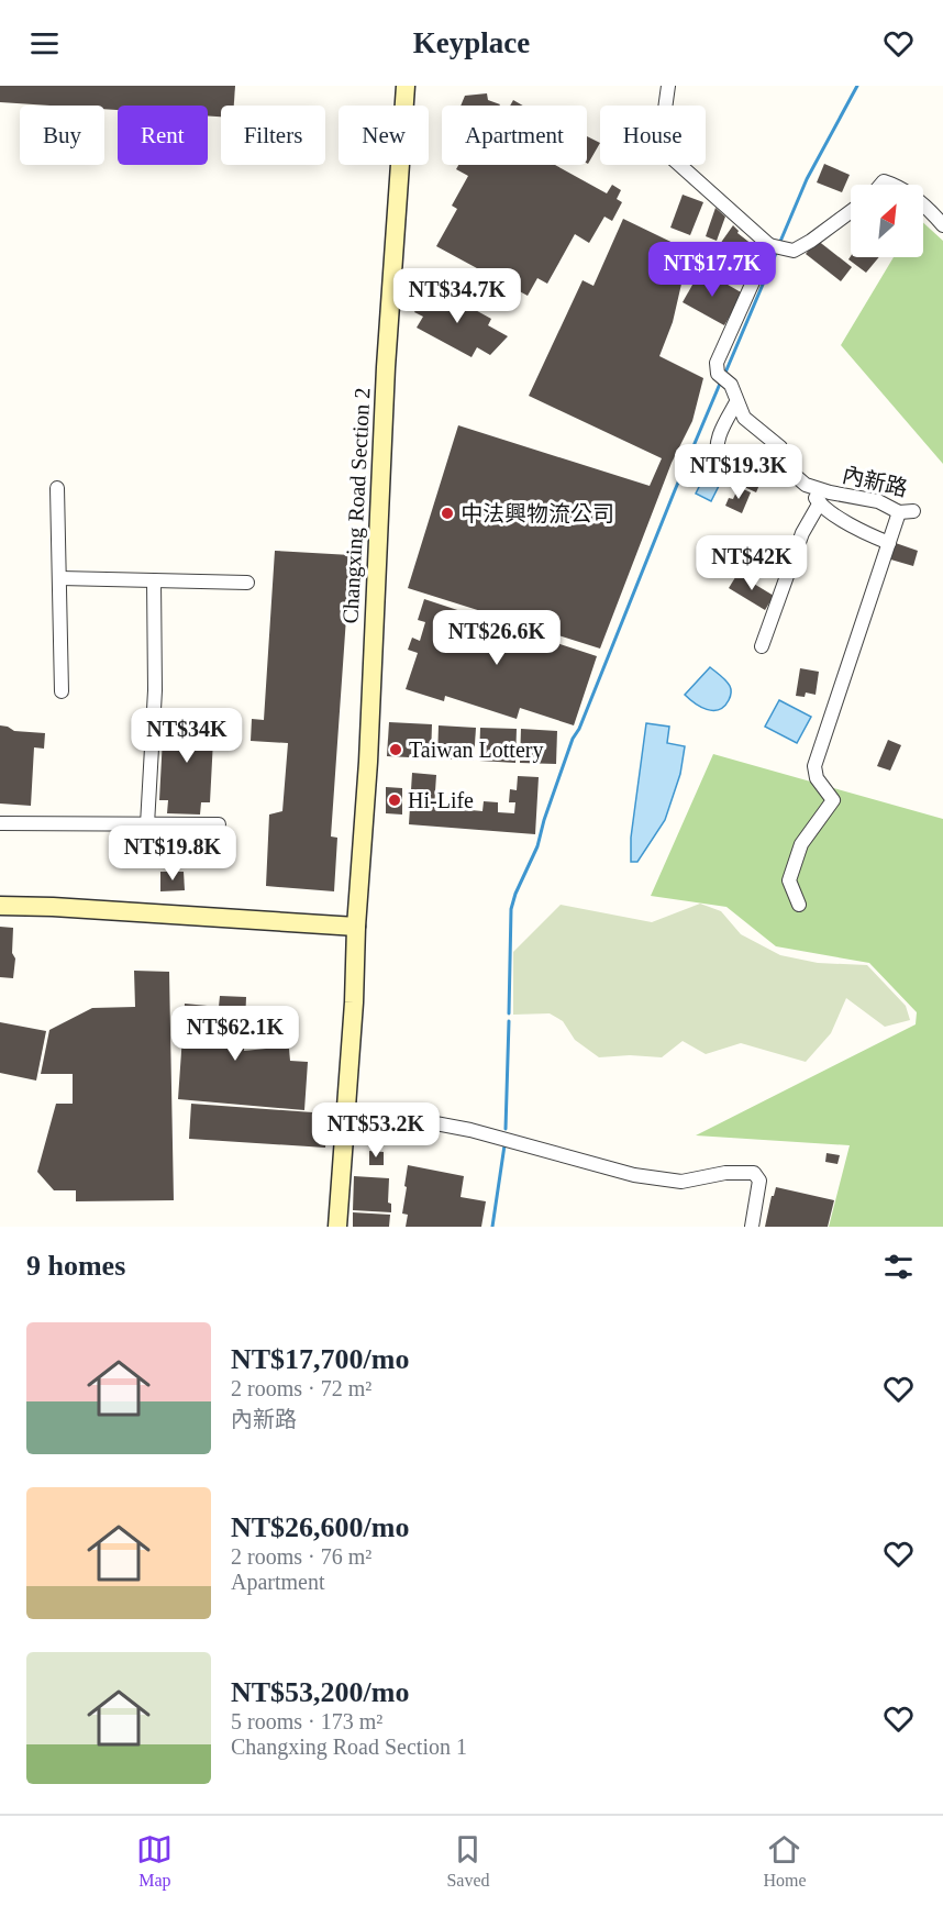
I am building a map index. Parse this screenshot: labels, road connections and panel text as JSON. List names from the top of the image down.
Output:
{
  "streets": {
    "street": ["內新路", "Changxing Road Section 2"]
  },
  "places": ["中法興物流公司", "Taiwan Lottery", "Hi-Life"],
  "north": "top right",
  "page": {
    "header": "Keyplace",
    "chip": [
      "Buy",
      "Rent",
      "Filters",
      "New",
      "Apartment",
      "House"
    ],
    "price": [
      "NT$17.7K",
      "NT$34.7K",
      "NT$19.3K",
      "NT$42K",
      "NT$26.6K",
      "NT$34K",
      "NT$19.8K",
      "NT$62.1K",
      "NT$53.2K"
    ],
    "heading": "9 homes",
    "list": [
      {
        "name": "NT$17,700/mo",
        "note": "2 rooms · 72 m² · 內新路"
      },
      {
        "name": "NT$26,600/mo",
        "note": "2 rooms · 76 m² · Apartment"
      },
      {
        "name": "NT$53,200/mo",
        "note": "5 rooms · 173 m² · Changxing Road Section 1"
      }
    ],
    "tabs": ["Map", "Saved", "Home"]
  }
}
